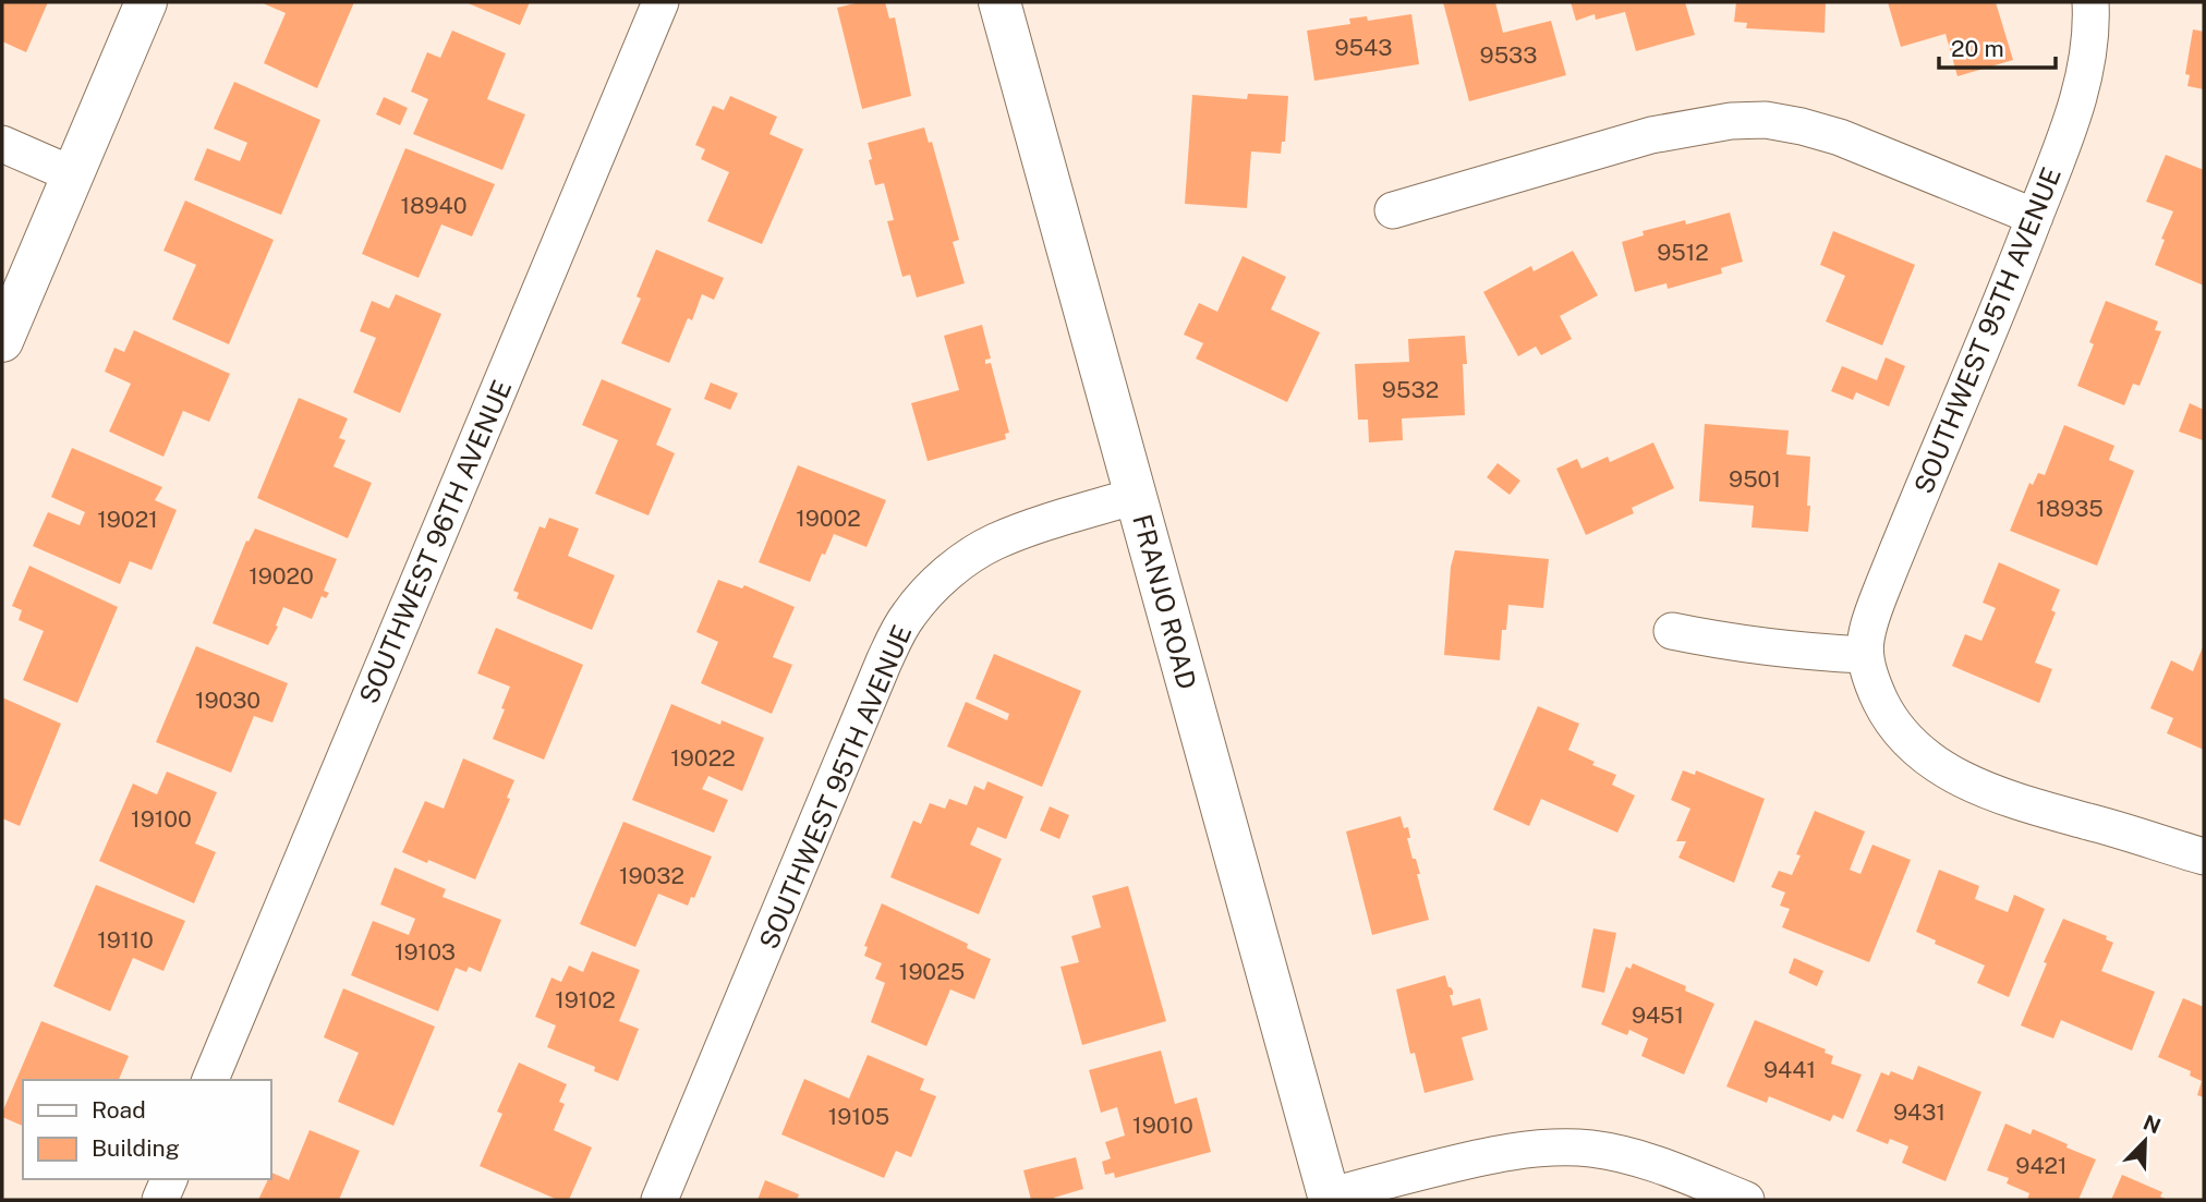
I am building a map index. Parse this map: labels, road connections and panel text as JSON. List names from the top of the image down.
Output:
{
  "streets": {
    "street": ["SOUTHWEST 95TH AVENUE", "SOUTHWEST 96TH AVENUE", "FRANJO ROAD"]
  },
  "crossings": [
    ["SOUTHWEST 95TH AVENUE", "FRANJO ROAD"]
  ],
  "house_numbers": [
    "9543",
    "9533",
    "18940",
    "9512",
    "9532",
    "9501",
    "18935",
    "19002",
    "19021",
    "19020",
    "19030",
    "19022",
    "19100",
    "19032",
    "19110",
    "19103",
    "19025",
    "19102",
    "9451",
    "9441",
    "9431",
    "19105",
    "19010",
    "9421"
  ],
  "legend": ["Road", "Building"],
  "scale_bar": "20 m",
  "north": "top right"
}
